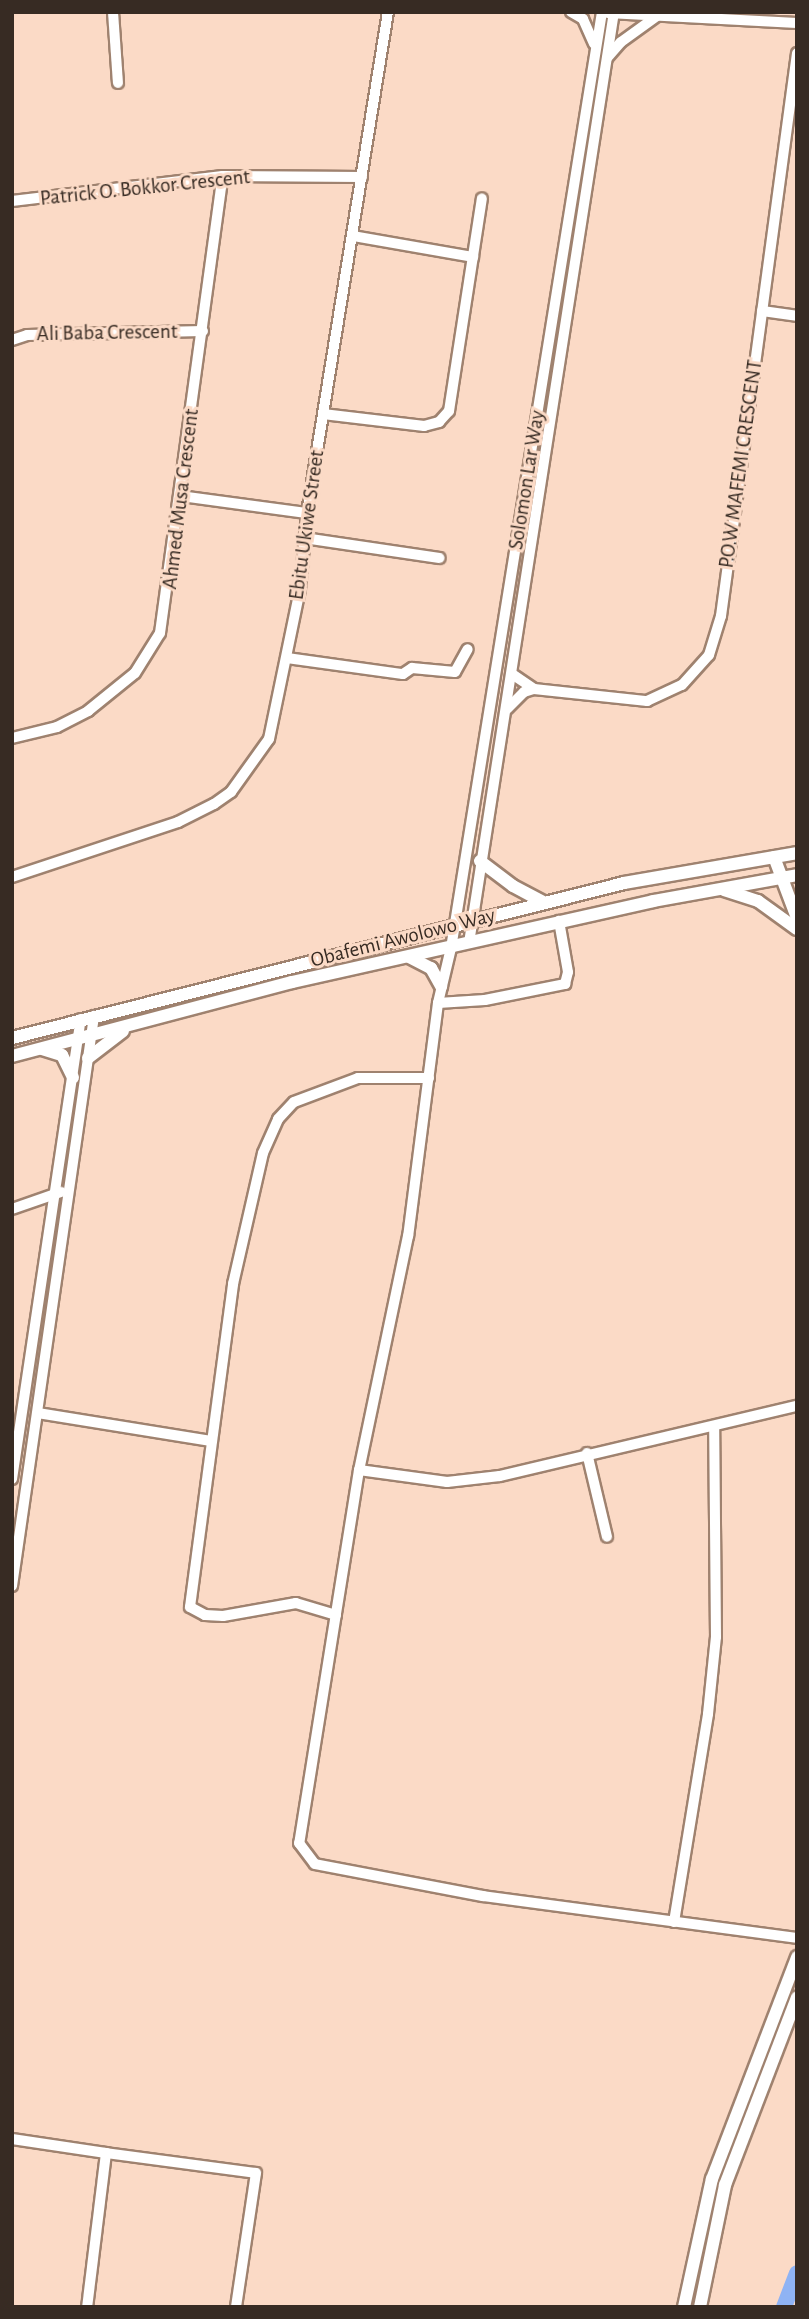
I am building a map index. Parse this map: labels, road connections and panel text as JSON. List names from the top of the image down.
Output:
{
  "streets": {
    "main road": ["Obafemi Awolowo Way"],
    "street": [
      "Patrick O. Bokkor Crescent",
      "Ali Baba Crescent",
      "P.O.W MAFEMI CRESCENT",
      "Solomon Lar Way",
      "Ahmed Musa Crescent",
      "Ebitu Ukiwe Street"
    ]
  },
  "crossings": [
    ["Patrick O. Bokkor Crescent", "Ahmed Musa Crescent"],
    ["Patrick O. Bokkor Crescent", "Ebitu Ukiwe Street"],
    ["Ali Baba Crescent", "Ahmed Musa Crescent"],
    ["P.O.W MAFEMI CRESCENT", "Solomon Lar Way"],
    ["Solomon Lar Way", "Obafemi Awolowo Way"]
  ]
}
